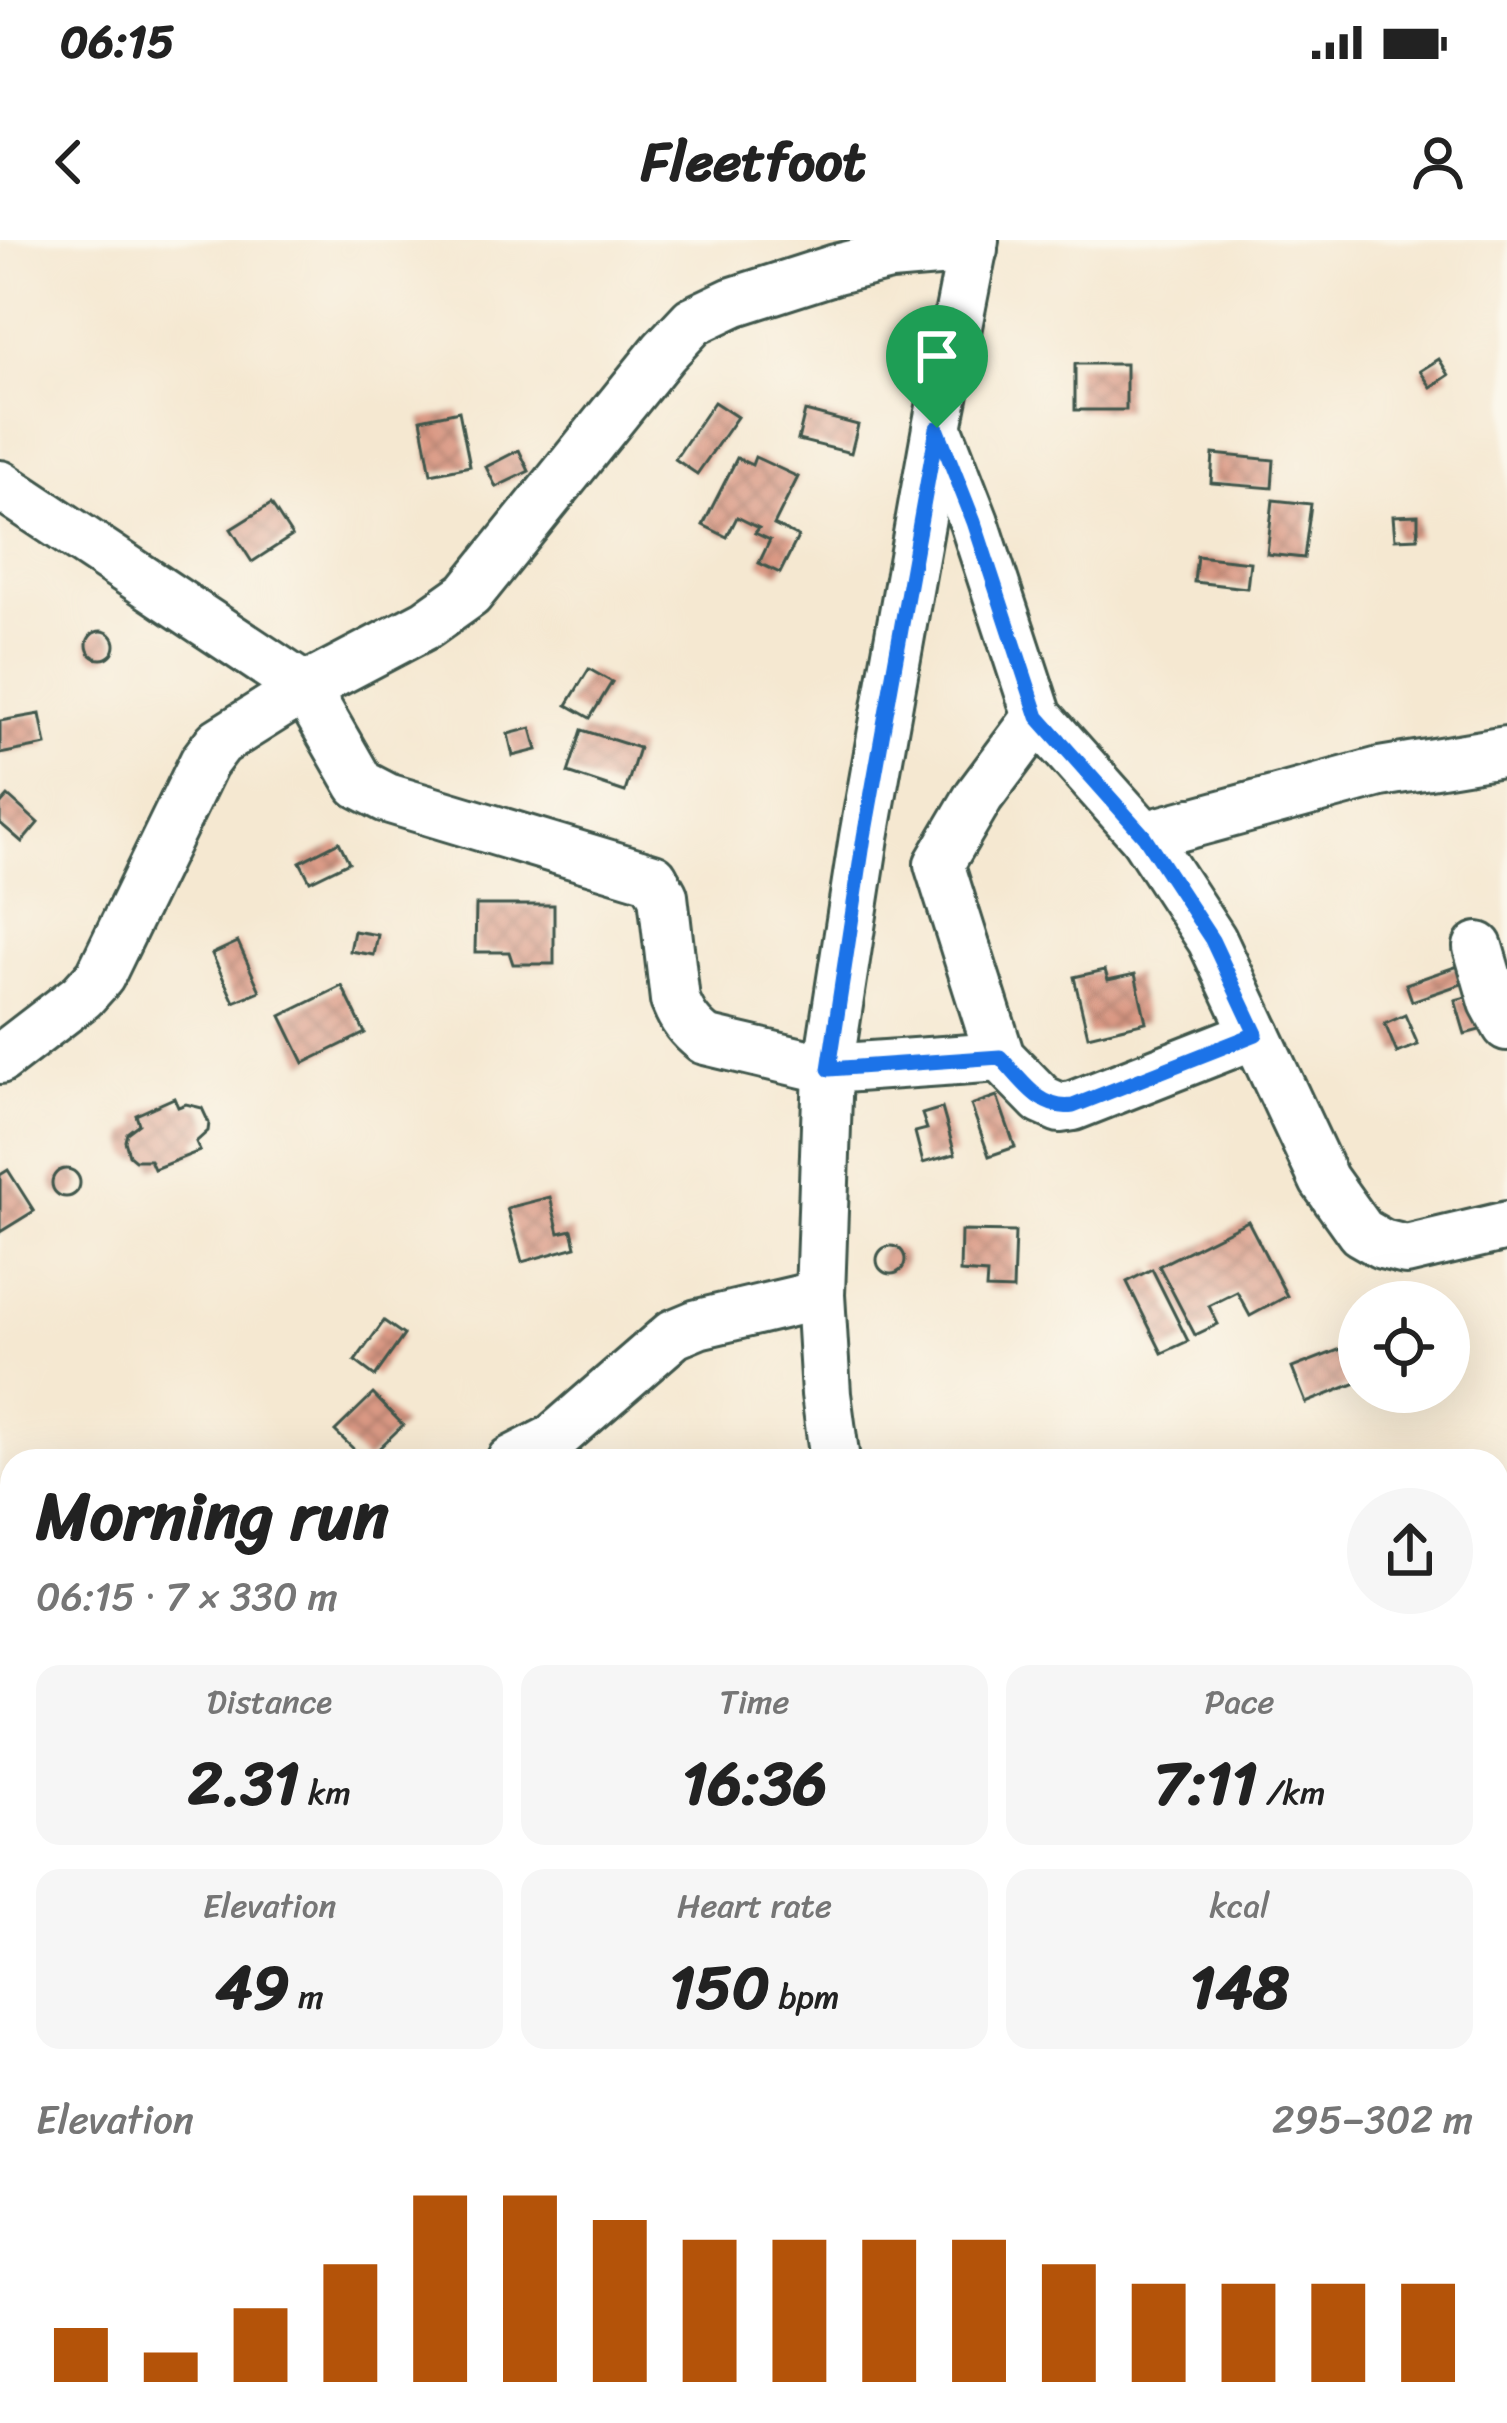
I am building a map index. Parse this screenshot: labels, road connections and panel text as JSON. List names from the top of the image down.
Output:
{
  "page": {
    "status": "06:15",
    "header": "Fleetfoot",
    "heading": ["Morning run", "06:15 · 7 × 330 m"],
    "stats": [
      ["Distance", "2.31 km"],
      ["Time", "16:36"],
      ["Pace", "7:11 /km"],
      ["Elevation", "49 m"],
      ["Heart rate", "150 bpm"],
      ["kcal", "148"]
    ],
    "chart": ["Elevation", "295–302 m"]
  }
}
